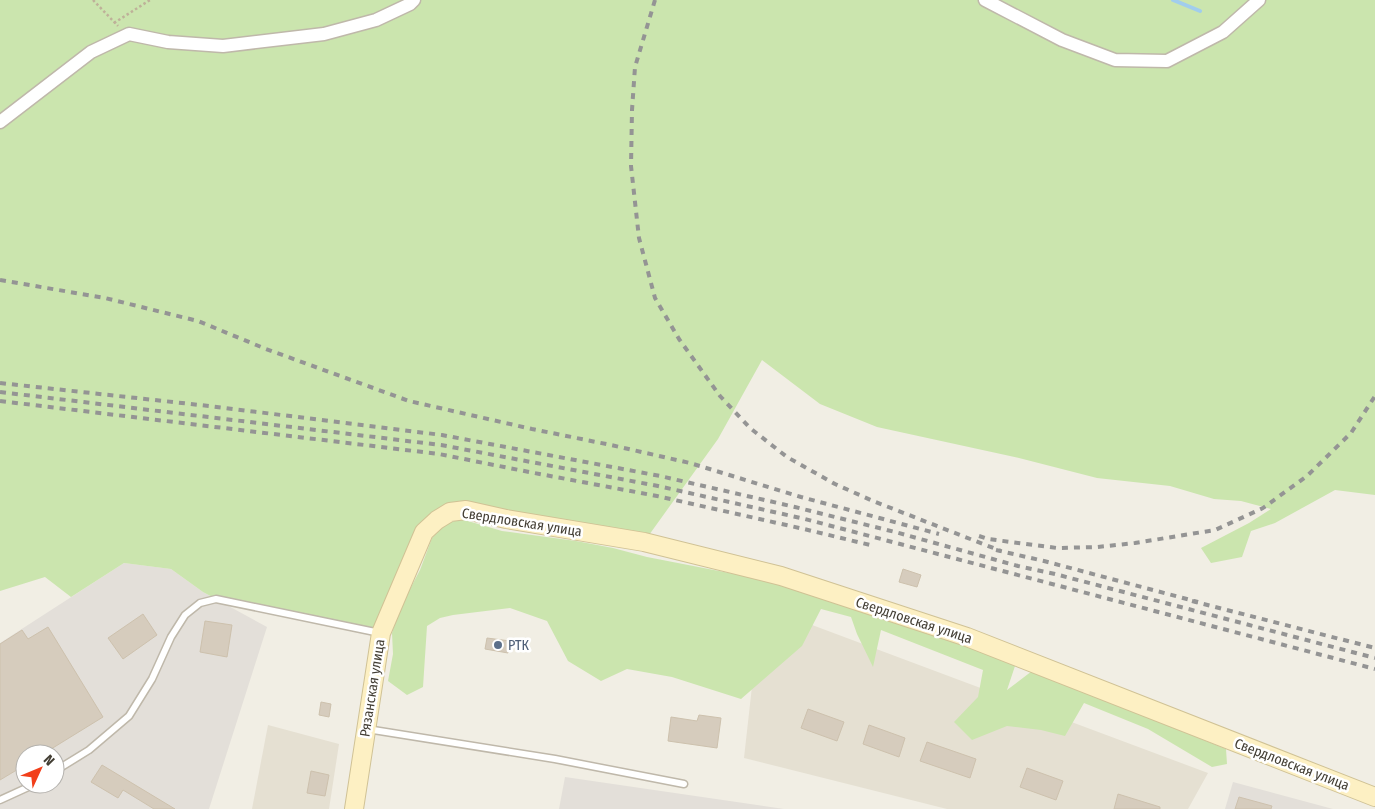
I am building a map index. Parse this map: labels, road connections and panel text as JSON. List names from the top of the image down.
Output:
{
  "streets": {
    "main road": ["Свердловская улица", "Рязанская улица"]
  },
  "crossings": [
    ["Свердловская улица", "Рязанская улица"]
  ],
  "places": ["РТК"],
  "north": "top right"
}
